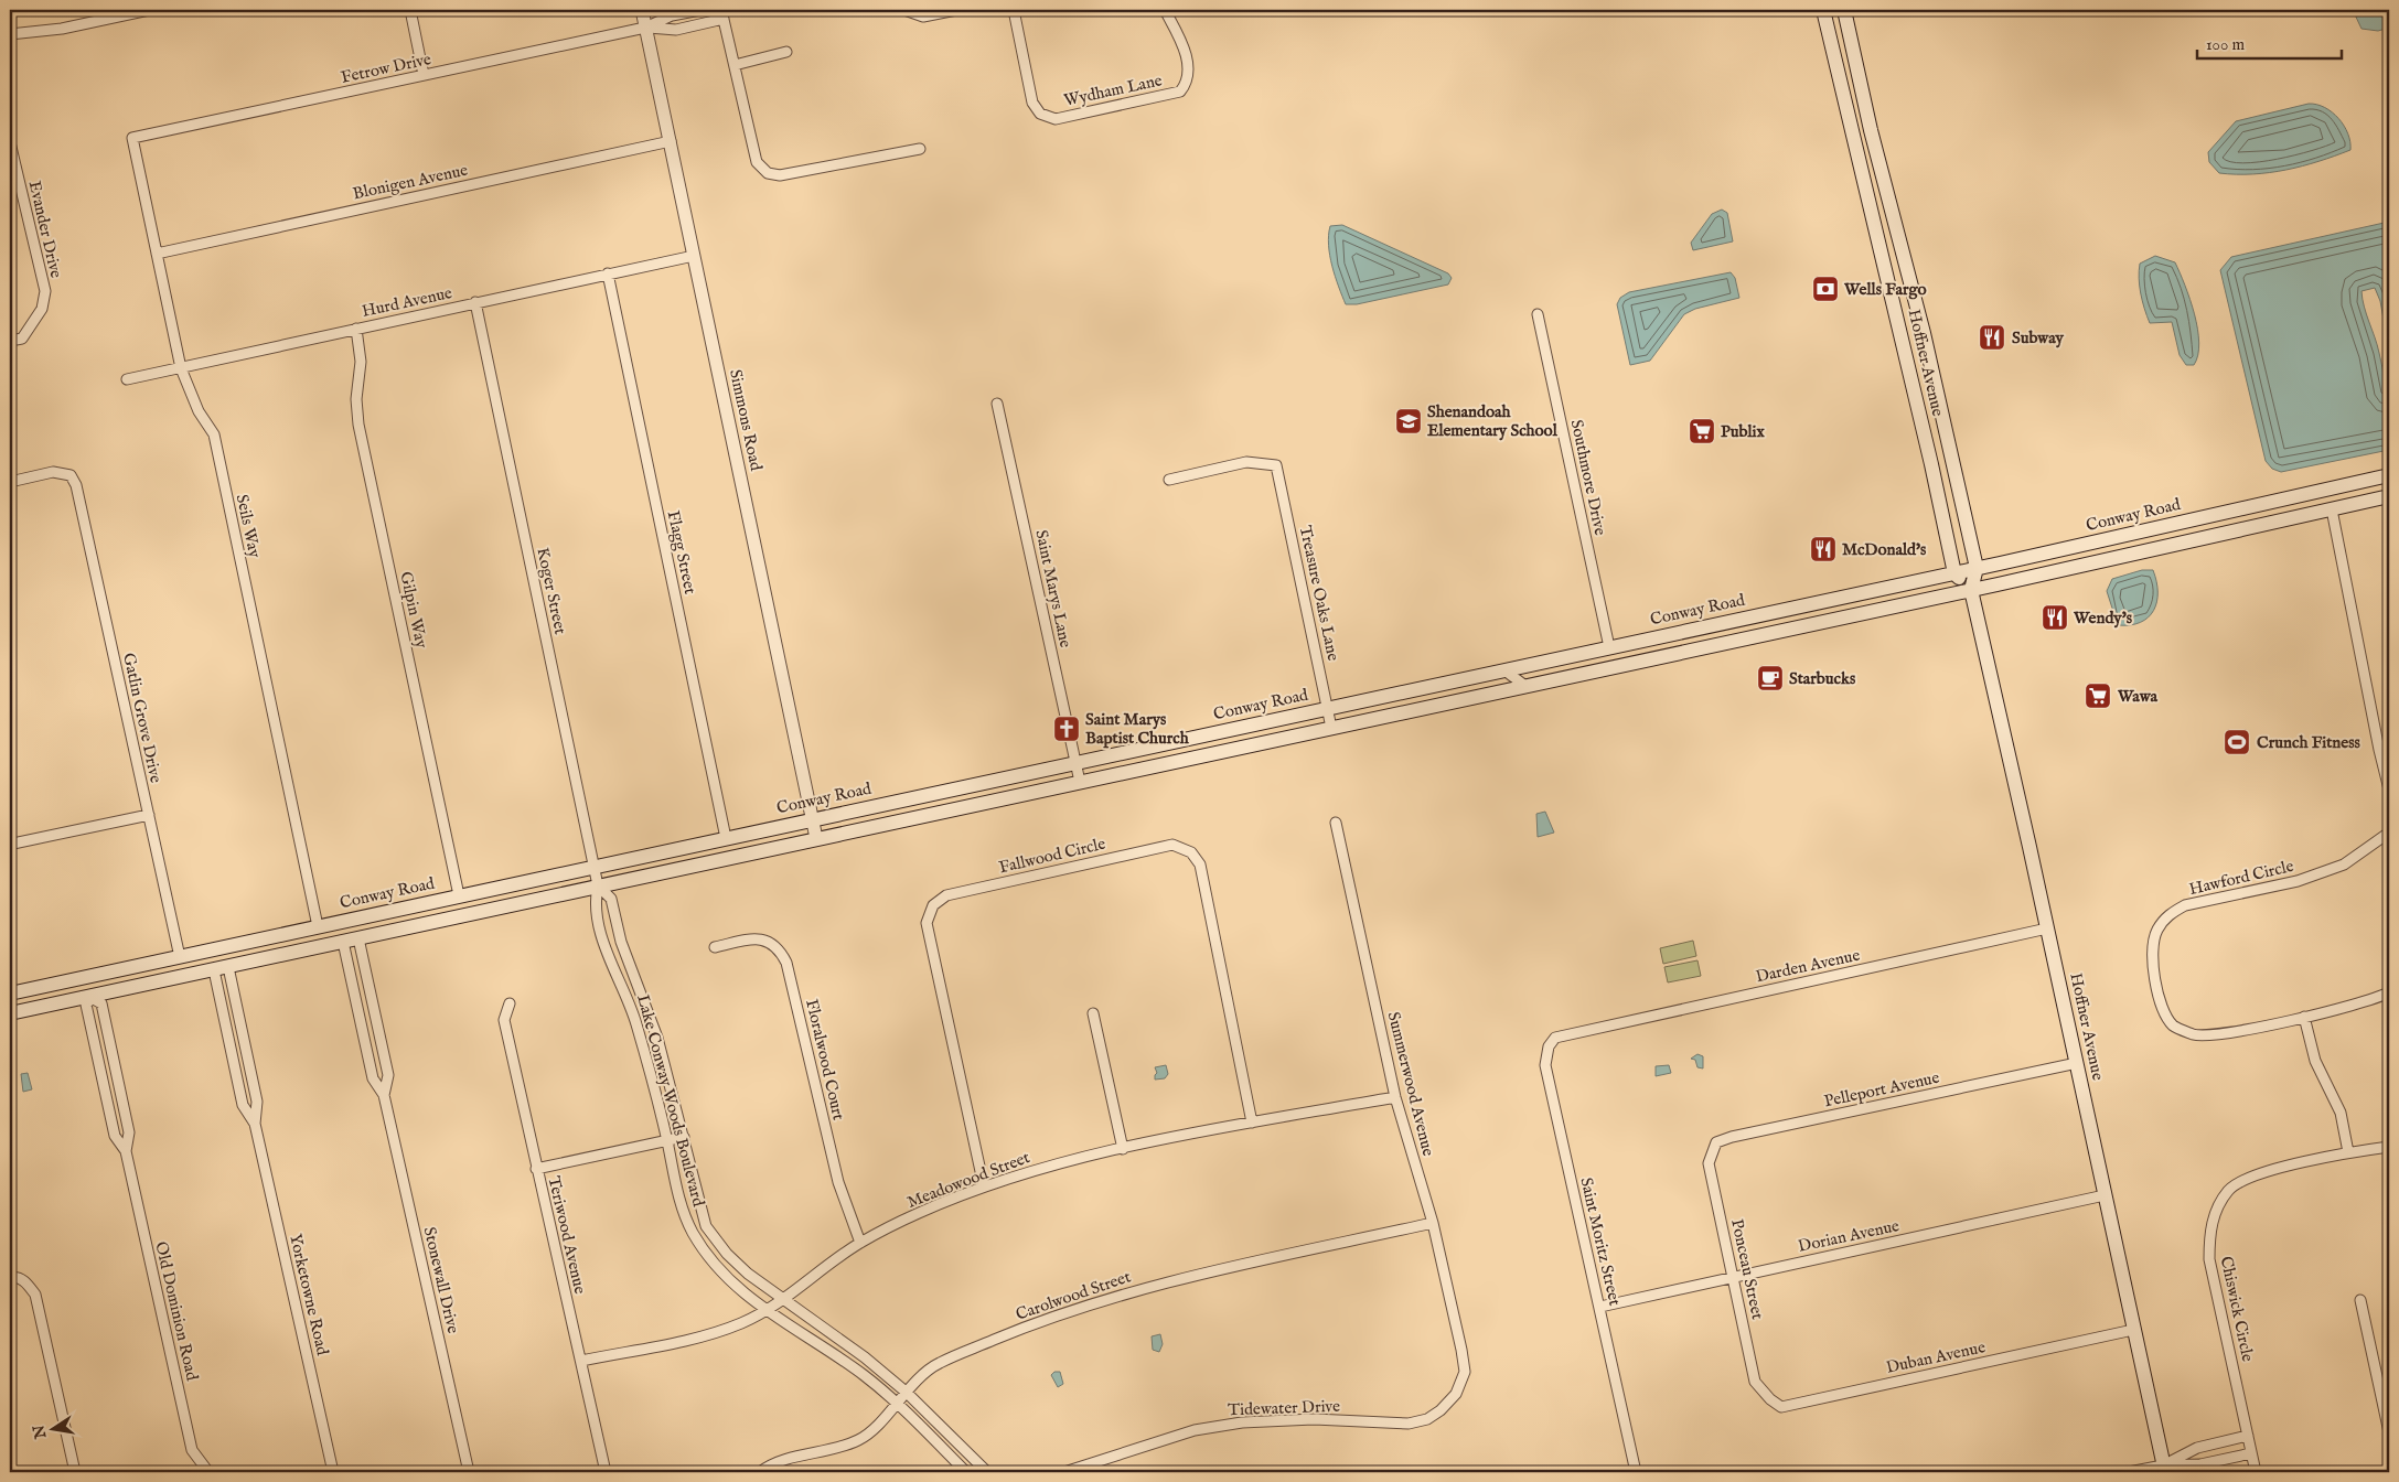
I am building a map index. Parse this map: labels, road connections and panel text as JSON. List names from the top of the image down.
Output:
{
  "streets": {
    "main road": ["Hoffner Avenue", "Conway Road"],
    "street": [
      "Fetrow Drive",
      "Wydham Lane",
      "Blonigen Avenue",
      "Evander Drive",
      "Hurd Avenue",
      "Simmons Road",
      "Southmore Drive",
      "Seils Way",
      "Flagg Street",
      "Saint Marys Lane",
      "Koger Street",
      "Treasure Oaks Lane",
      "Gilpin Way",
      "Gatlin Grove Drive",
      "Fallwood Circle",
      "Hawford Circle",
      "Darden Avenue",
      "Floralwood Court",
      "Summerwood Avenue",
      "Pelleport Avenue",
      "Lake Conway Woods Boulevard",
      "Meadowood Street",
      "Teriwood Avenue",
      "Dorian Avenue",
      "Saint Moritz Street",
      "Ponceau Street",
      "Stonewall Drive",
      "Yorketowne Road",
      "Carolwood Street",
      "Chiswick Circle",
      "Old Dominion Road",
      "Duban Avenue",
      "Tidewater Drive"
    ]
  },
  "crossings": [
    ["Fetrow Drive", "Simmons Road"],
    ["Fetrow Drive", "Seils Way"],
    ["Blonigen Avenue", "Simmons Road"],
    ["Blonigen Avenue", "Seils Way"],
    ["Hurd Avenue", "Simmons Road"],
    ["Hurd Avenue", "Seils Way"],
    ["Hurd Avenue", "Flagg Street"],
    ["Hurd Avenue", "Koger Street"],
    ["Hurd Avenue", "Gilpin Way"],
    ["Hoffner Avenue", "Conway Road"],
    ["Hoffner Avenue", "Darden Avenue"],
    ["Hoffner Avenue", "Pelleport Avenue"],
    ["Hoffner Avenue", "Dorian Avenue"],
    ["Hoffner Avenue", "Duban Avenue"],
    ["Simmons Road", "Conway Road"],
    ["Southmore Drive", "Conway Road"],
    ["Conway Road", "Seils Way"],
    ["Conway Road", "Flagg Street"],
    ["Conway Road", "Saint Marys Lane"],
    ["Conway Road", "Koger Street"],
    ["Conway Road", "Treasure Oaks Lane"],
    ["Conway Road", "Gilpin Way"],
    ["Conway Road", "Gatlin Grove Drive"],
    ["Conway Road", "Old Dominion Road"],
    ["Koger Street", "Lake Conway Woods Boulevard"],
    ["Fallwood Circle", "Meadowood Street"],
    ["Darden Avenue", "Saint Moritz Street"],
    ["Floralwood Court", "Meadowood Street"],
    ["Summerwood Avenue", "Meadowood Street"],
    ["Summerwood Avenue", "Carolwood Street"],
    ["Summerwood Avenue", "Tidewater Drive"],
    ["Pelleport Avenue", "Ponceau Street"],
    ["Lake Conway Woods Boulevard", "Meadowood Street"],
    ["Lake Conway Woods Boulevard", "Carolwood Street"],
    ["Meadowood Street", "Teriwood Avenue"],
    ["Dorian Avenue", "Saint Moritz Street"],
    ["Dorian Avenue", "Ponceau Street"],
    ["Ponceau Street", "Duban Avenue"]
  ],
  "places": {
    "bank": ["Wells Fargo"],
    "restaurant": ["Subway", "McDonald's", "Wendy's"],
    "school or university": ["Shenandoah Elementary School"],
    "supermarket": ["Publix", "Wawa"],
    "cafe": ["Starbucks"],
    "church": ["Saint Marys Baptist Church"],
    "sports": ["Crunch Fitness"]
  },
  "scale_bar": "100 m",
  "north": "left"
}
